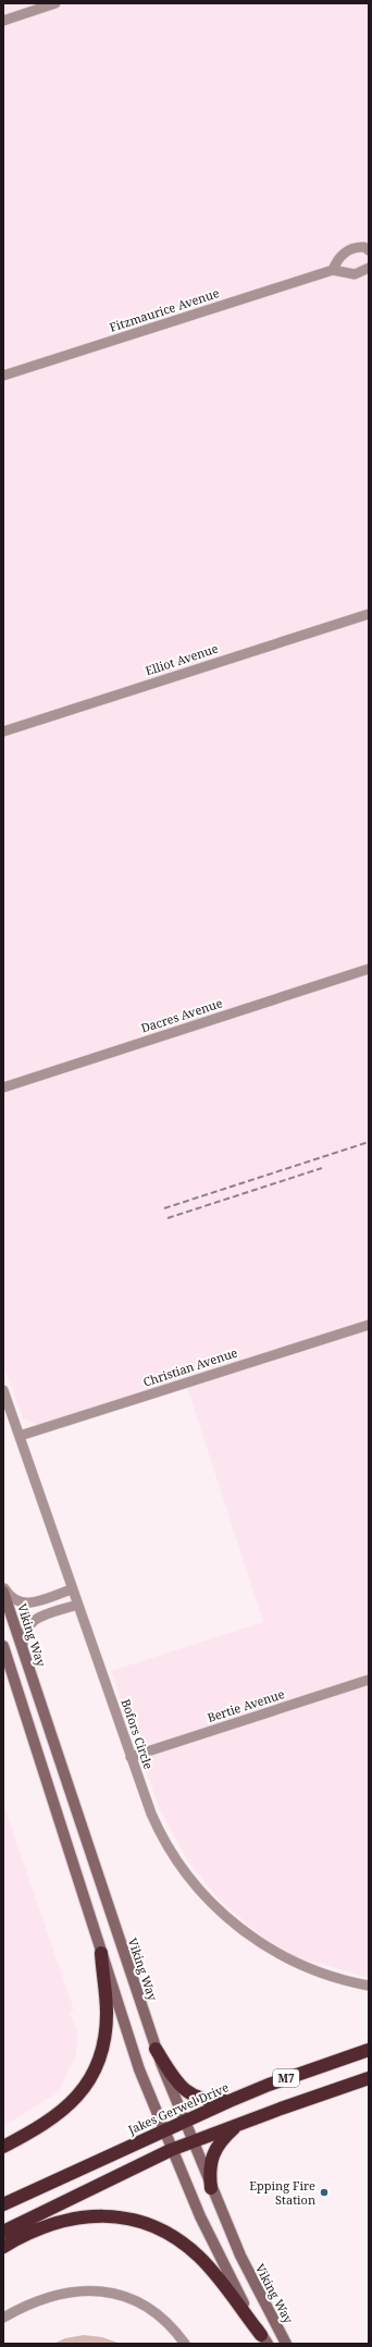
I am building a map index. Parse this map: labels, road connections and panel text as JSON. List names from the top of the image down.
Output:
{
  "streets": {
    "highway": ["M7", "Jakes Gerwel Drive"],
    "main road": ["Viking Way"],
    "street": [
      "Fitzmaurice Avenue",
      "Elliot Avenue",
      "Dacres Avenue",
      "Christian Avenue",
      "Bertie Avenue",
      "Bofors Circle"
    ]
  },
  "crossings": [
    ["Christian Avenue", "Bofors Circle"],
    ["Viking Way", "M7"],
    ["Viking Way", "Jakes Gerwel Drive"],
    ["Bertie Avenue", "Bofors Circle"]
  ],
  "places": ["Epping Fire Station"]
}
